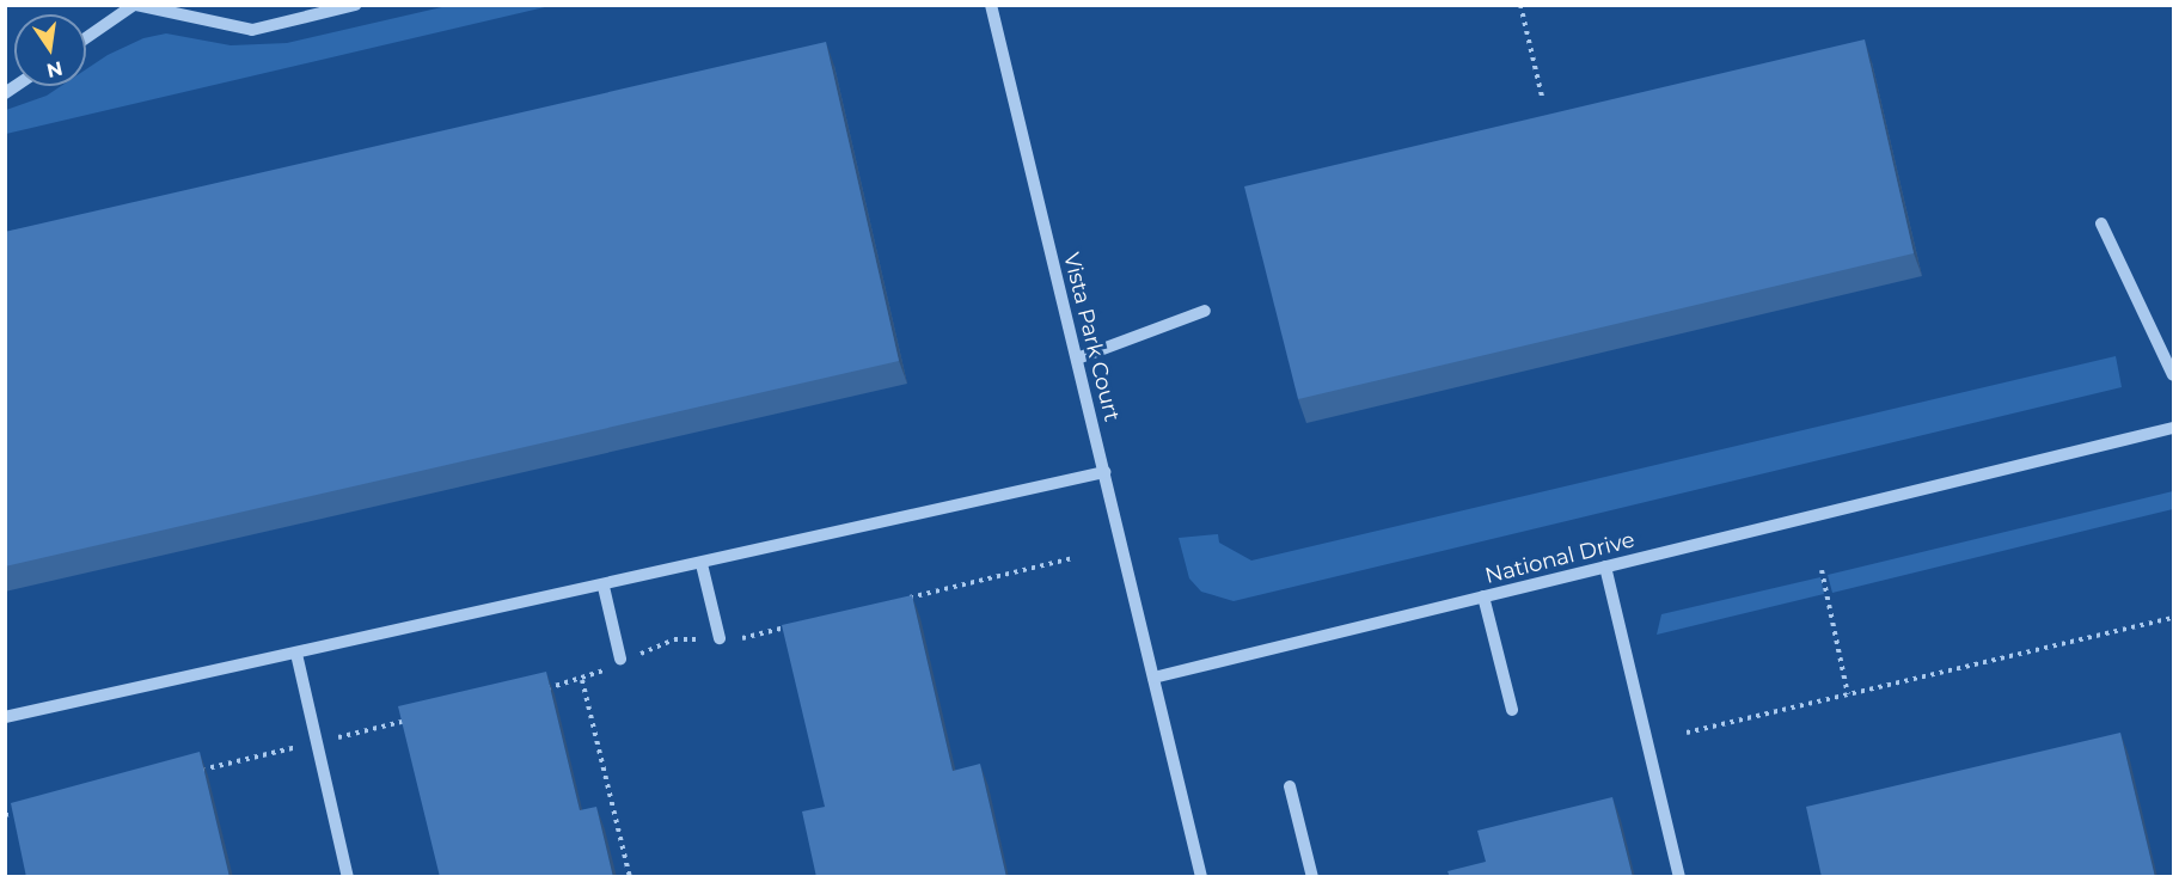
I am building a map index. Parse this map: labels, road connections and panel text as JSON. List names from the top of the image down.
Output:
{
  "streets": {
    "street": ["Vista Park Court", "National Drive"]
  },
  "crossings": [
    ["Vista Park Court", "National Drive"]
  ],
  "north": "bottom"
}
